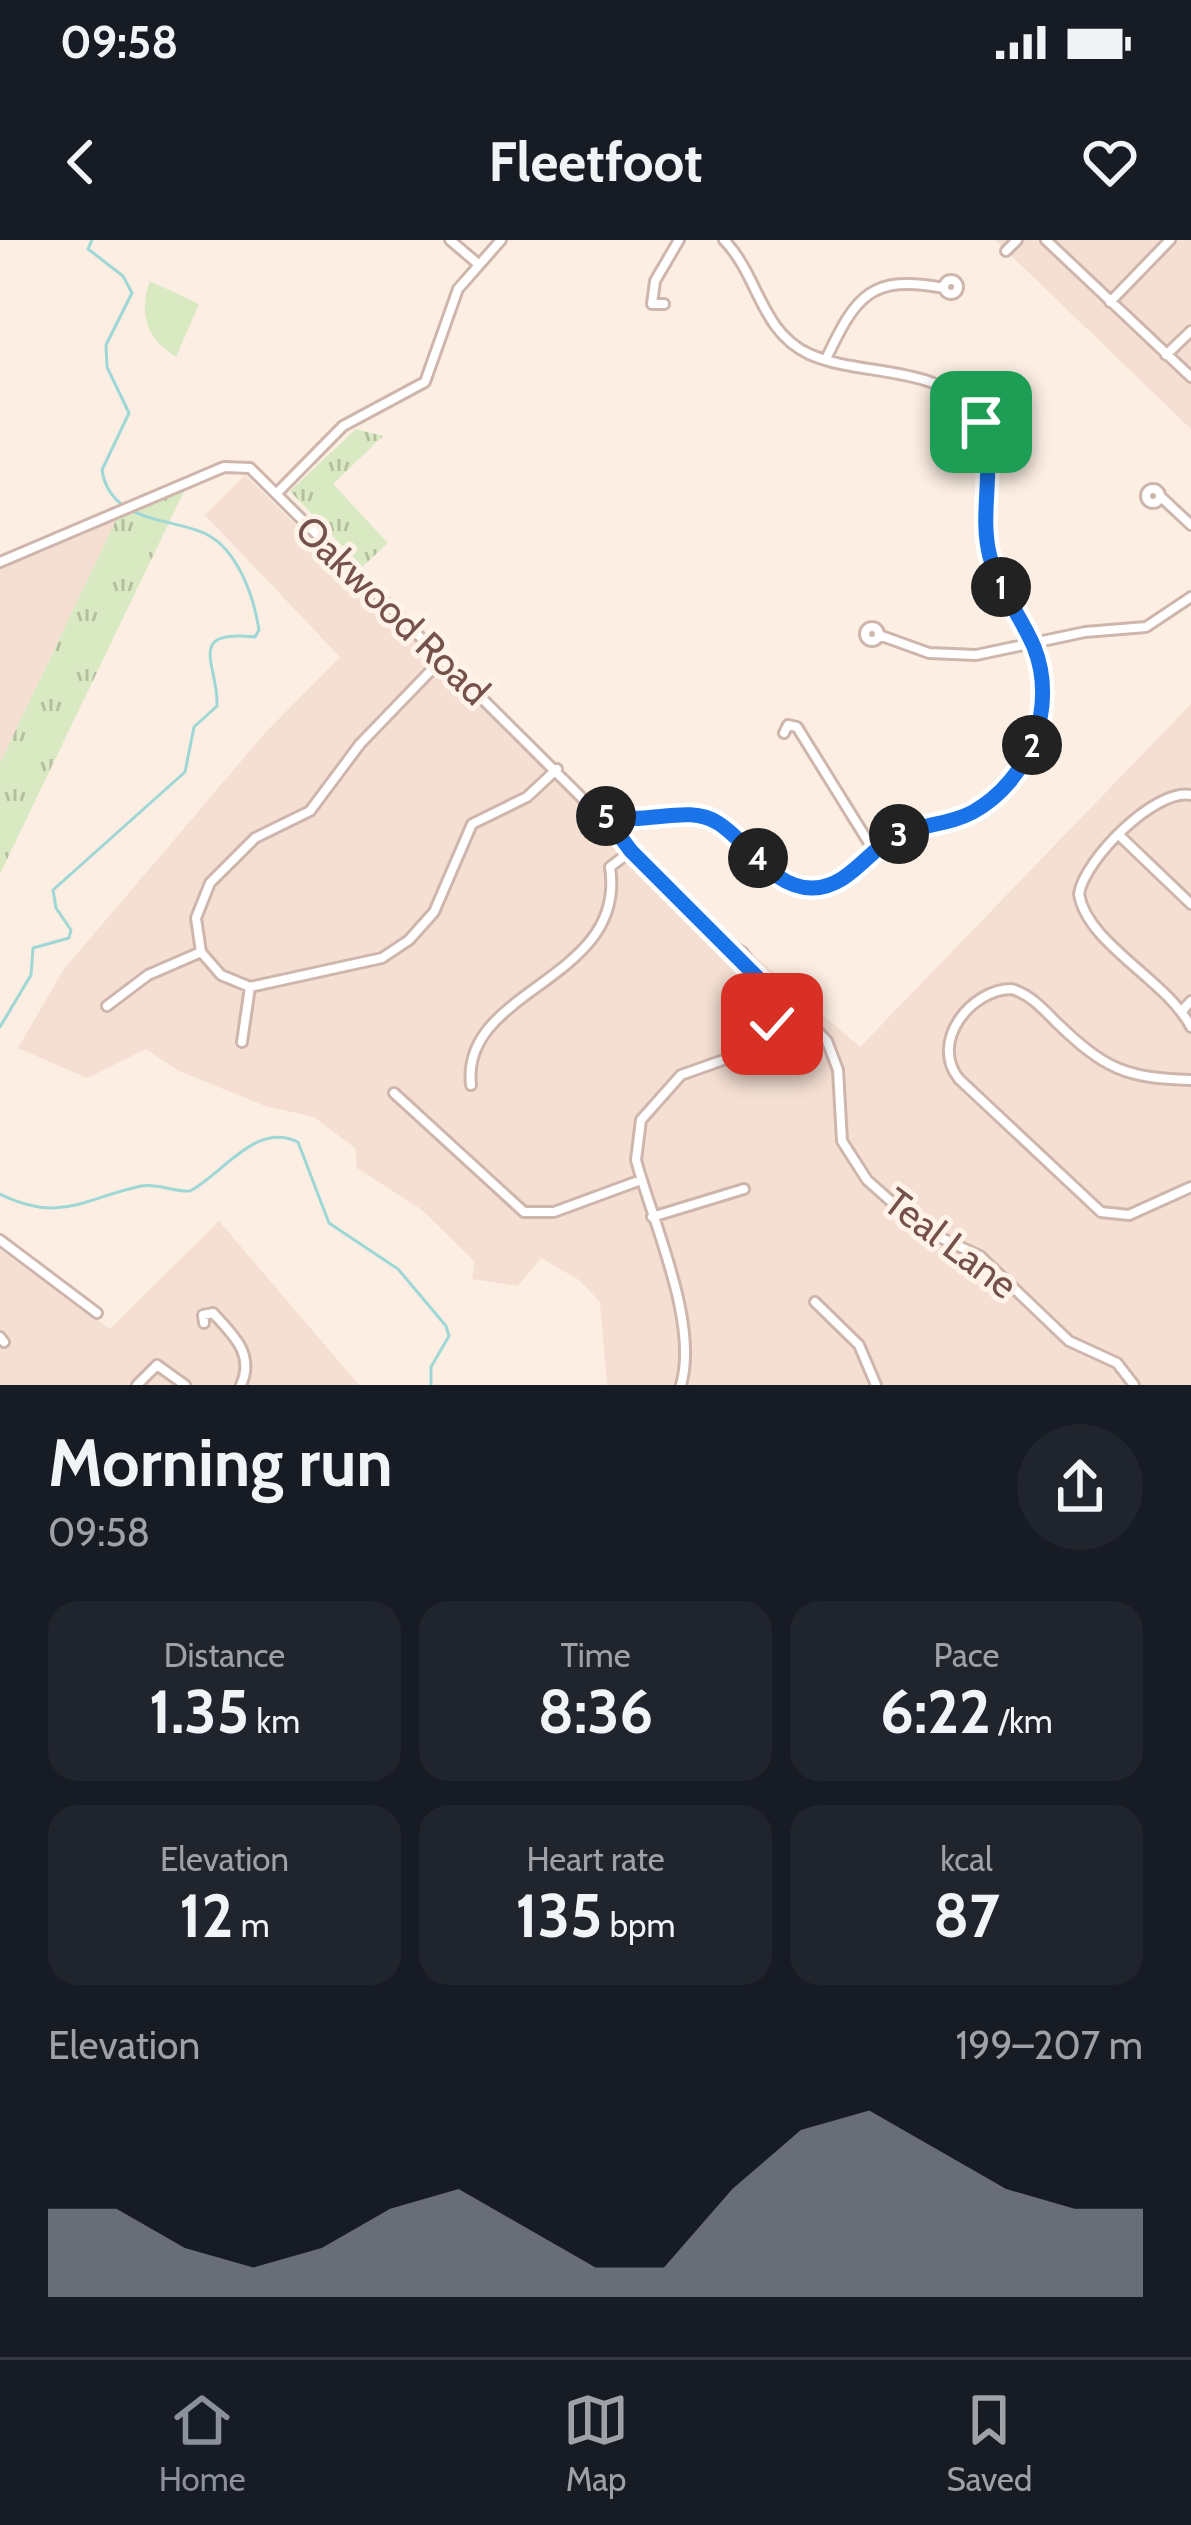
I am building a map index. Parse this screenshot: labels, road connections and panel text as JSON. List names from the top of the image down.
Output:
{
  "streets": {
    "street": ["Oakwood Road", "Teal Lane"]
  },
  "crossings": [
    ["Oakwood Road", "Teal Lane"]
  ],
  "page": {
    "status": "09:58",
    "header": "Fleetfoot",
    "pins": [
      "1",
      "2",
      "5",
      "3",
      "4"
    ],
    "heading": ["Morning run", "09:58"],
    "stats": [
      ["Distance", "1.35 km"],
      ["Time", "8:36"],
      ["Pace", "6:22 /km"],
      ["Elevation", "12 m"],
      ["Heart rate", "135 bpm"],
      ["kcal", "87"]
    ],
    "chart": ["Elevation", "199–207 m"],
    "tabs": ["Home", "Map", "Saved"]
  }
}
